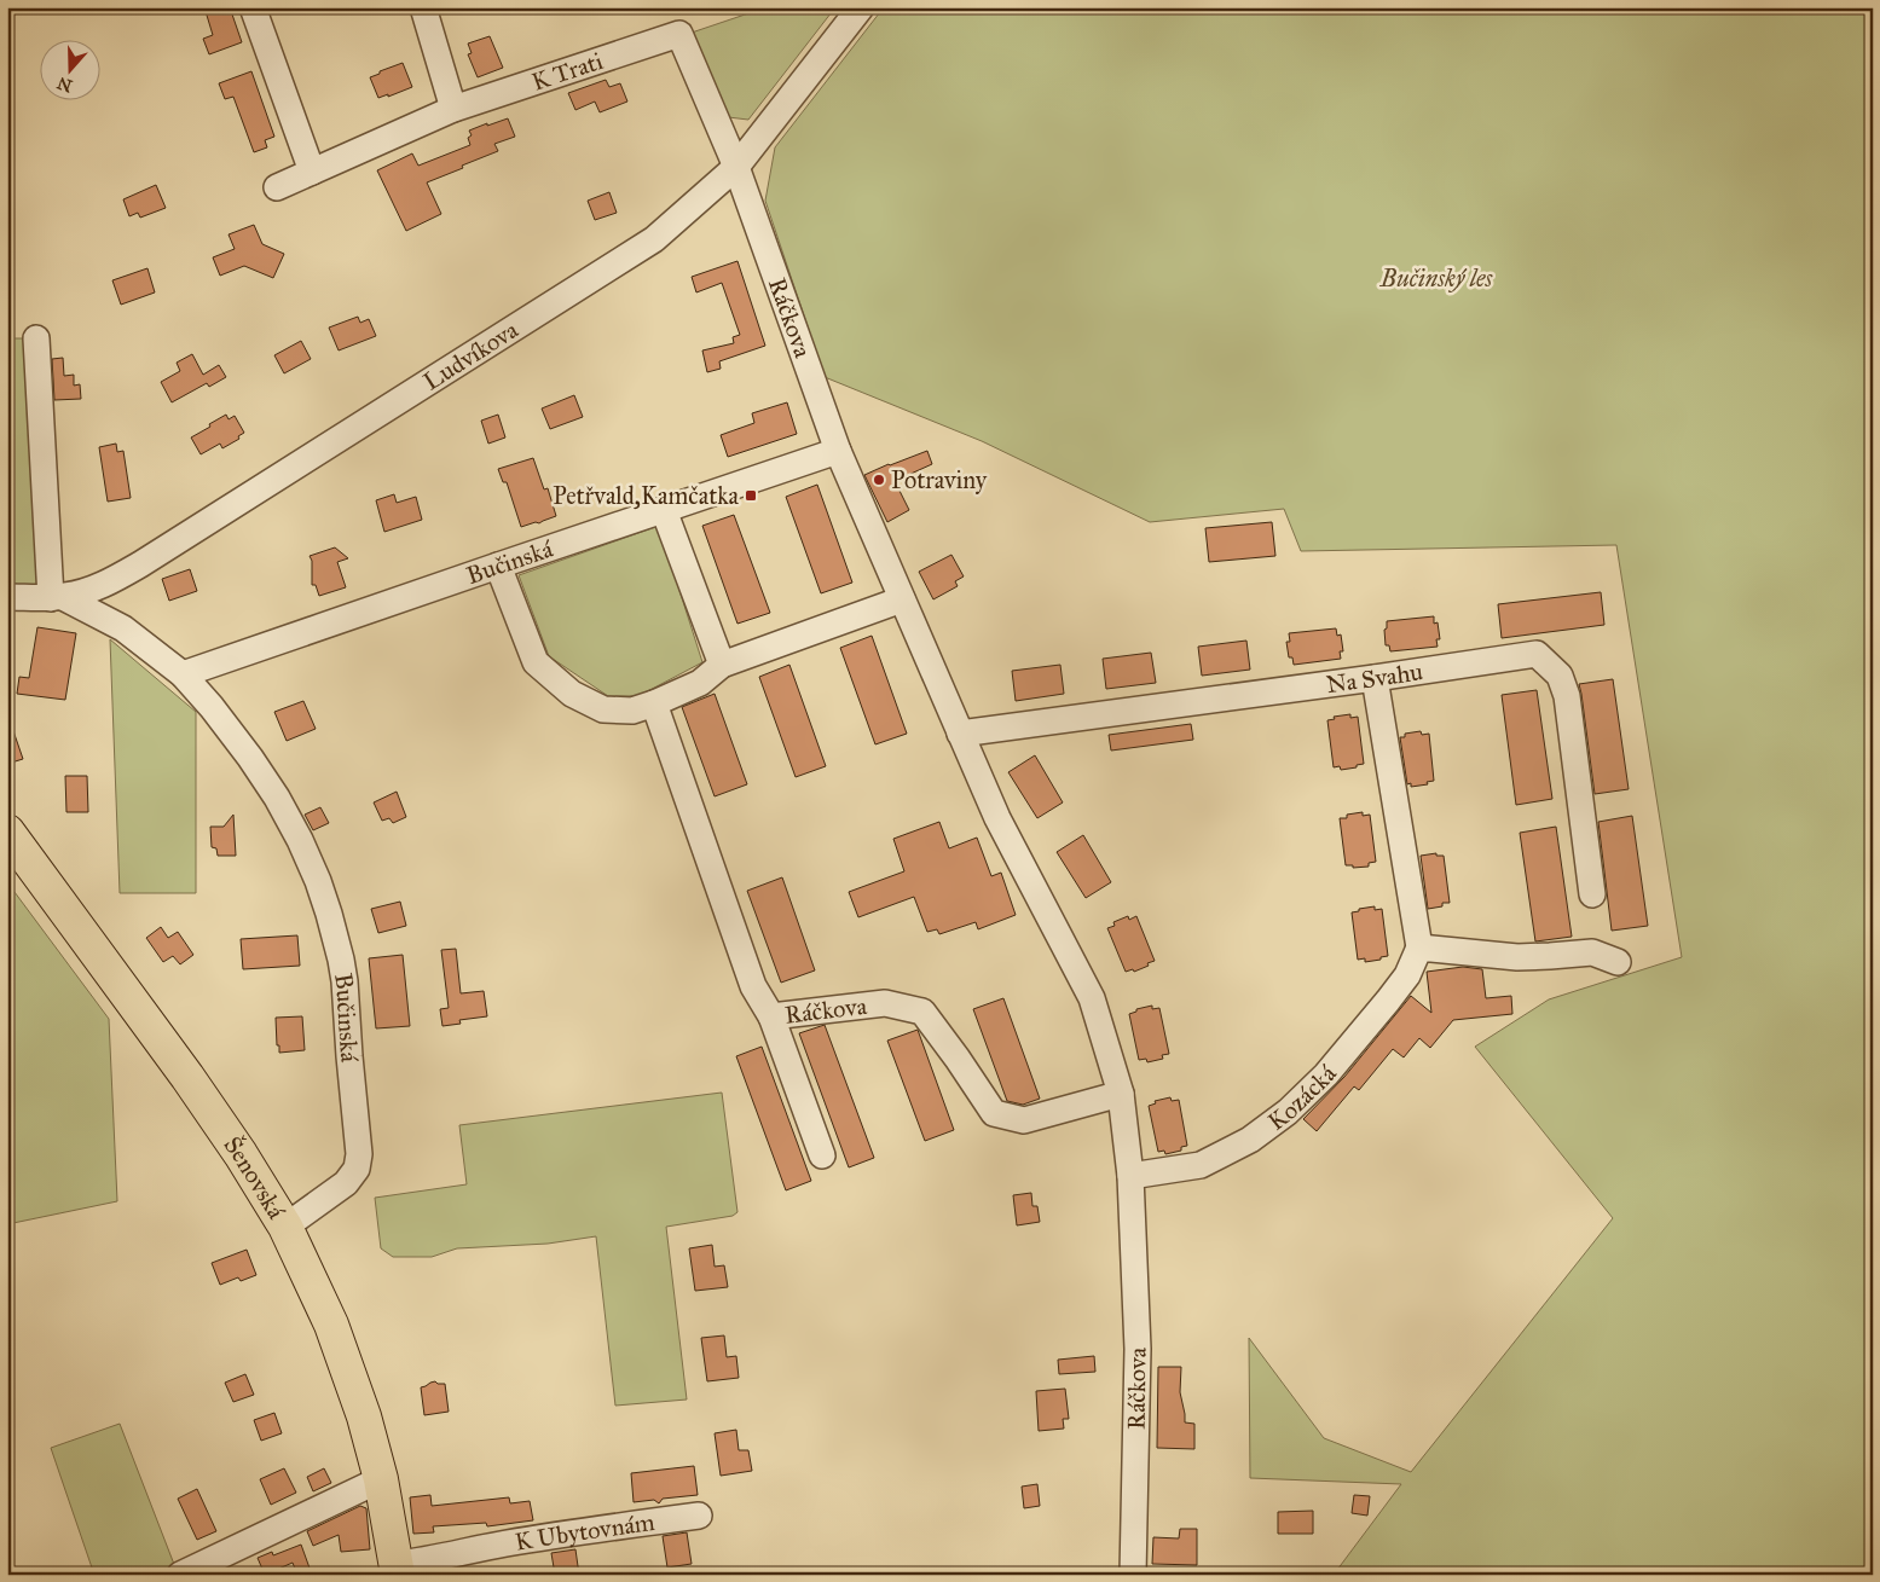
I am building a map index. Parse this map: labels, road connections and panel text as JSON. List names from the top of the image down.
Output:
{
  "streets": {
    "main road": ["Šenovská"],
    "street": [
      "K Trati",
      "Ráčkova",
      "Ludvíkova",
      "Bučinská",
      "Na Svahu",
      "Kozácká",
      "K Ubytovnám"
    ]
  },
  "crossings": [
    ["K Trati", "Ráčkova"],
    ["Ráčkova", "Ludvíkova"],
    ["Ráčkova", "Bučinská"],
    ["Ráčkova", "Na Svahu"],
    ["Ráčkova", "Kozácká"],
    ["Ludvíkova", "Bučinská"],
    ["Bučinská", "Šenovská"],
    ["Šenovská", "K Ubytovnám"]
  ],
  "parks": ["Bučinský les"],
  "places": {
    "other": ["Potraviny"],
    "transit": ["Petřvald,Kamčatka"]
  },
  "north": "bottom"
}
